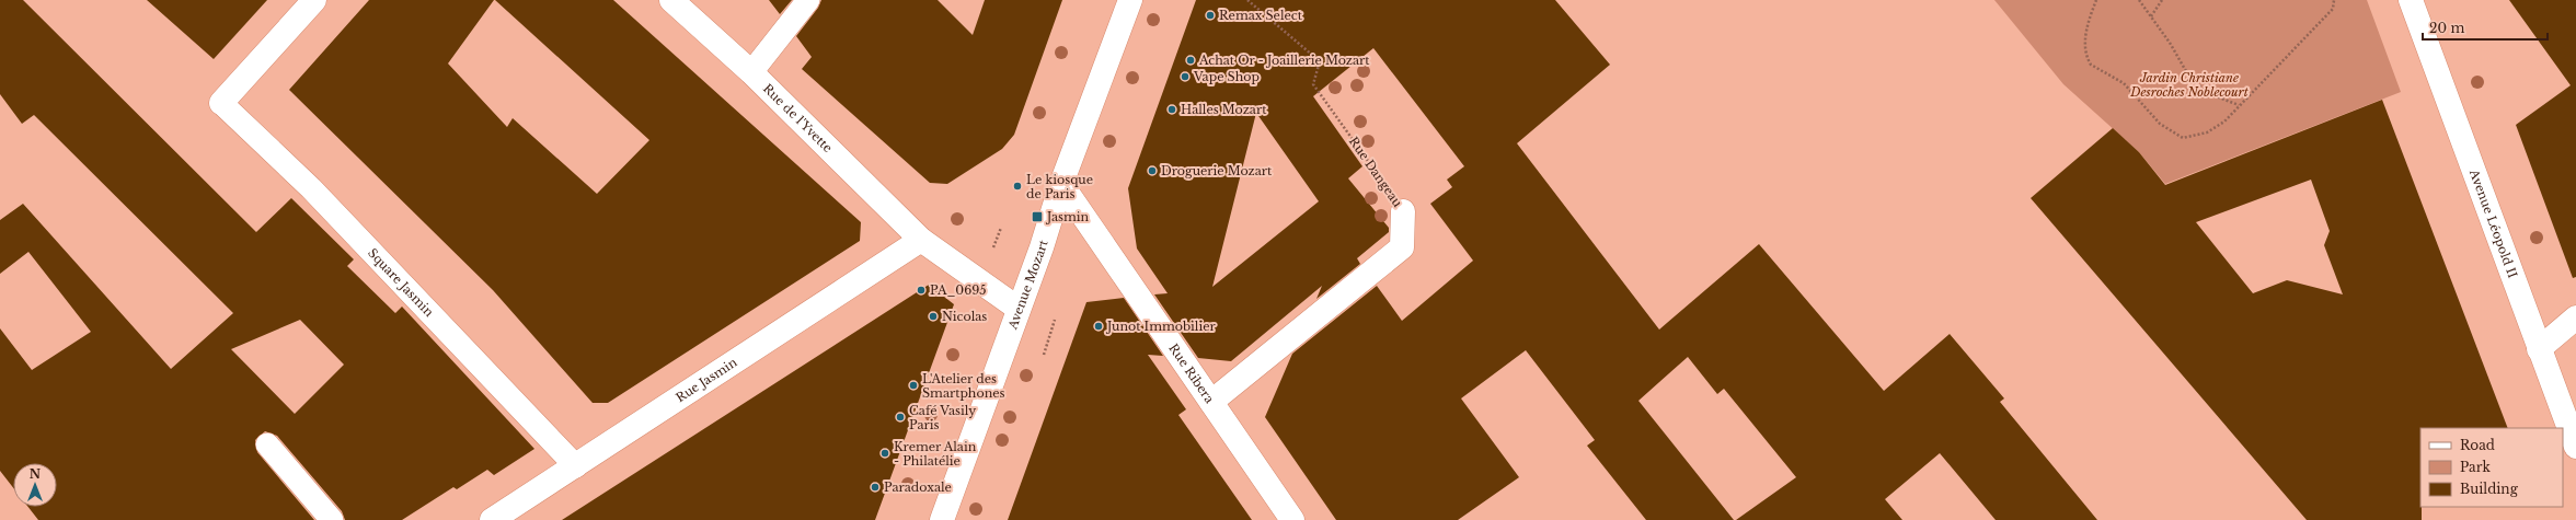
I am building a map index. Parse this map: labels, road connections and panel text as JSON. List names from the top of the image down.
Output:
{
  "streets": {
    "street": [
      "Rue de l'Yvette",
      "Rue Dangeau",
      "Avenue Léopold II",
      "Avenue Mozart",
      "Rue Ribera",
      "Rue Jasmin"
    ],
    "lane": ["Square Jasmin"]
  },
  "crossings": [
    ["Rue de l'Yvette", "Avenue Mozart"],
    ["Rue de l'Yvette", "Rue Jasmin"],
    ["Rue Dangeau", "Rue Ribera"],
    ["Square Jasmin", "Rue Jasmin"],
    ["Avenue Mozart", "Rue Ribera"]
  ],
  "parks": ["Jardin Christiane Desroches Noblecourt"],
  "places": {
    "other": [
      "Remax Select",
      "Achat Or - Joaillerie Mozart",
      "Vape Shop",
      "Halles Mozart",
      "Droguerie Mozart",
      "Le kiosque de Paris",
      "PA_0695",
      "Nicolas",
      "Junot Immobilier",
      "L'Atelier des Smartphones",
      "Café Vasily Paris",
      "Kremer Alain - Philatélie",
      "Paradoxale"
    ],
    "transit": ["Jasmin"]
  },
  "legend": ["Road", "Park", "Building"],
  "scale_bar": "20 m",
  "north": "top"
}
